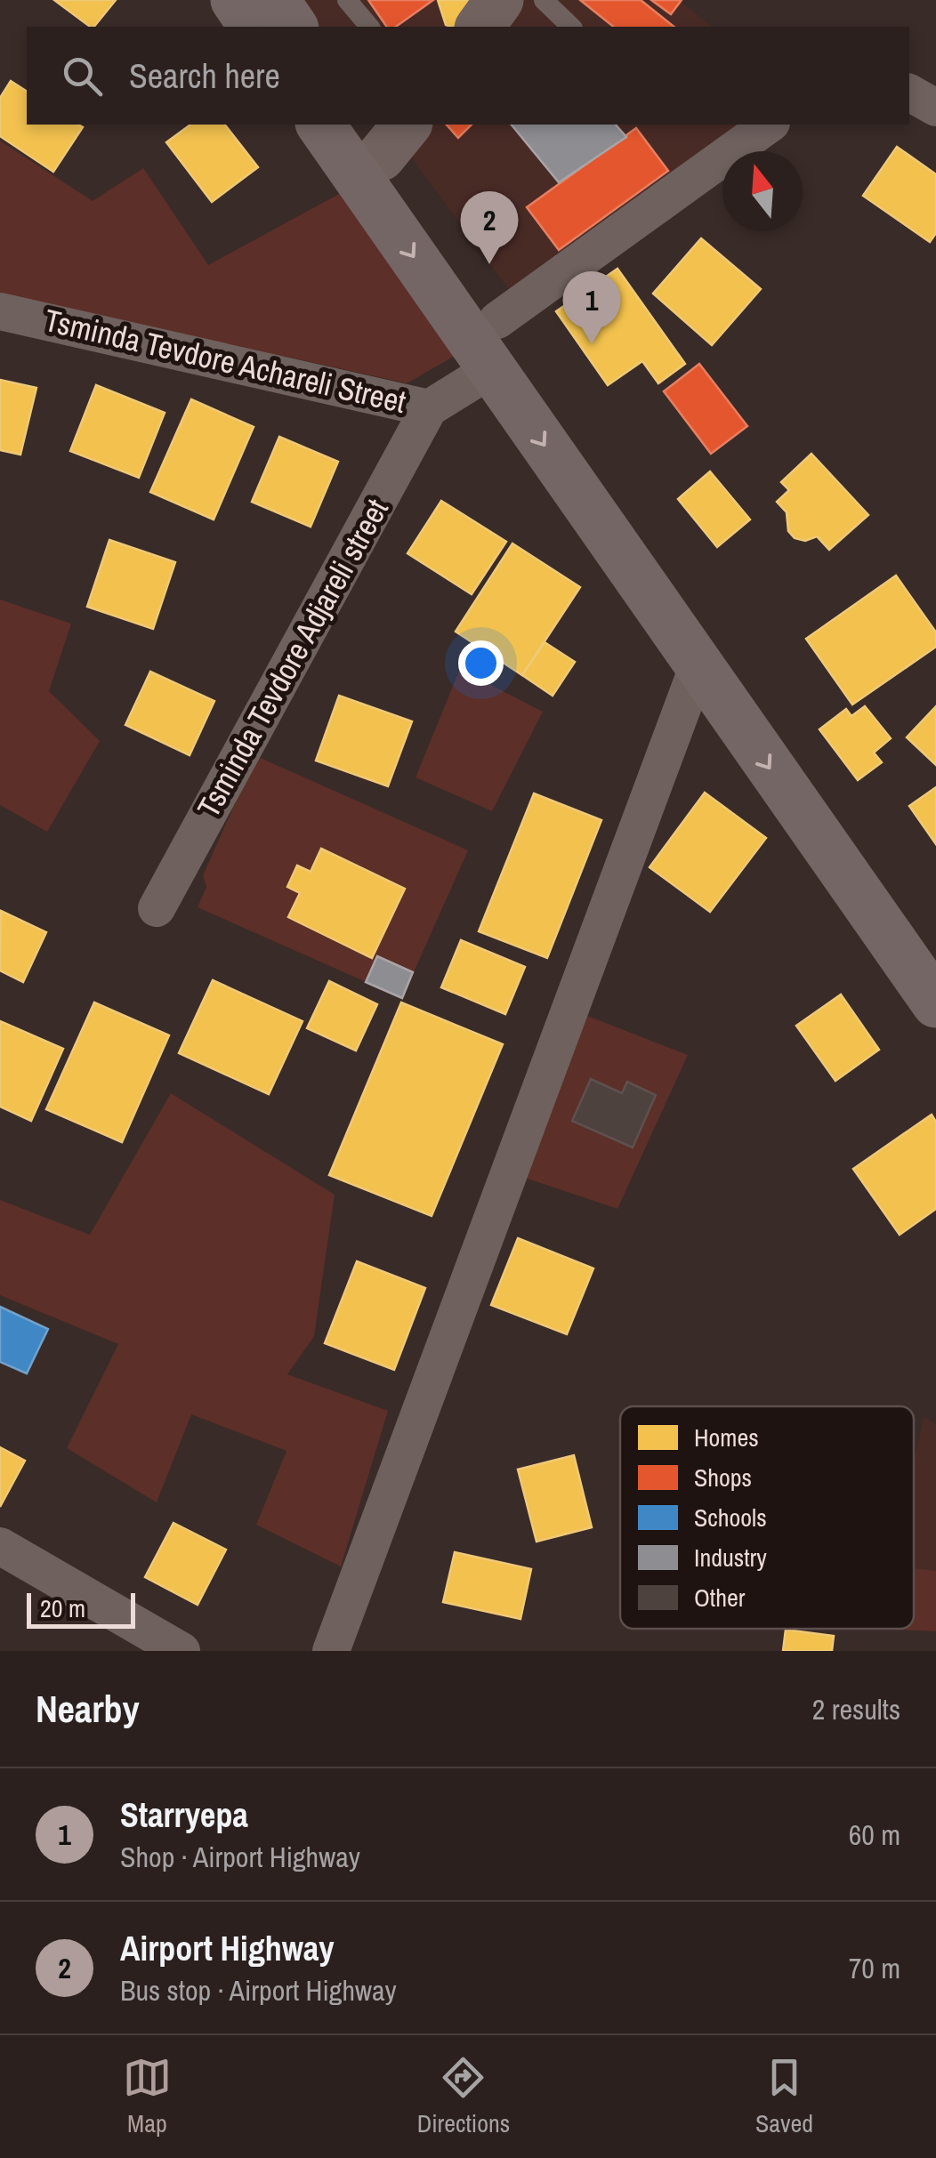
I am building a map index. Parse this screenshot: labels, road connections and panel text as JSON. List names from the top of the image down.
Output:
{
  "streets": {
    "street": ["Tsminda Tevdore Achareli Street", "Tsminda Tevdore Adjareli street"]
  },
  "crossings": [
    ["Tsminda Tevdore Achareli Street", "Tsminda Tevdore Adjareli street"]
  ],
  "legend": [
    "Homes",
    "Shops",
    "Schools",
    "Industry",
    "Other"
  ],
  "scale_bar": "20 m",
  "north": "top",
  "page": {
    "search": "Search here",
    "pins": ["2", "1"],
    "scale": "20 m",
    "heading": ["Nearby", "2 results"],
    "list": [
      {
        "mark": "1",
        "name": "Starryepa",
        "note": "Shop · Airport Highway",
        "value": "60 m"
      },
      {
        "mark": "2",
        "name": "Airport Highway",
        "note": "Bus stop · Airport Highway",
        "value": "70 m"
      }
    ],
    "nav": ["Map", "Directions", "Saved"]
  }
}
